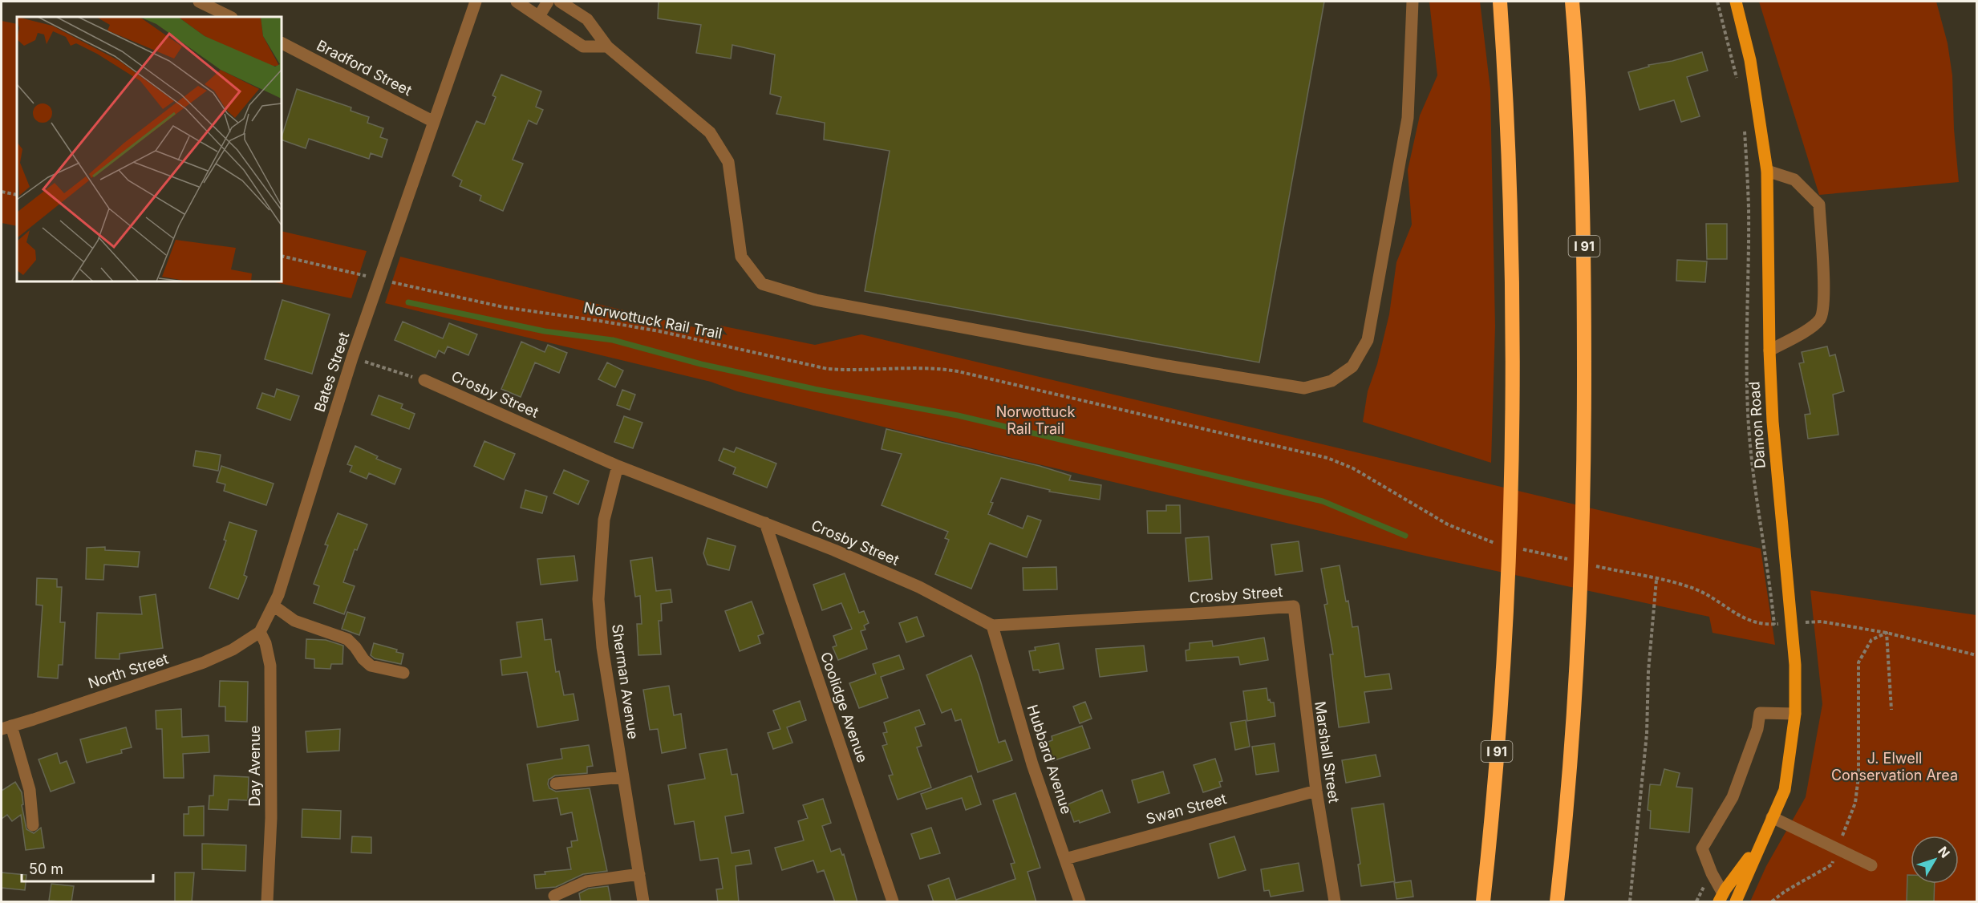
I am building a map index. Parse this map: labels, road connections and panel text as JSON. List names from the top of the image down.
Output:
{
  "streets": {
    "highway": ["I 91"],
    "main road": ["Damon Road"],
    "street": [
      "Bradford Street",
      "Bates Street",
      "Crosby Street",
      "North Street",
      "Sherman Avenue",
      "Coolidge Avenue",
      "Marshall Street",
      "Hubbard Avenue",
      "Day Avenue",
      "Swan Street"
    ],
    "path": ["Norwottuck Rail Trail"]
  },
  "crossings": [
    ["Bradford Street", "Bates Street"],
    ["Bates Street", "North Street"],
    ["Bates Street", "Day Avenue"],
    ["Crosby Street", "Sherman Avenue"],
    ["Crosby Street", "Coolidge Avenue"],
    ["Crosby Street", "Marshall Street"],
    ["Crosby Street", "Hubbard Avenue"],
    ["North Street", "Day Avenue"],
    ["Marshall Street", "Swan Street"],
    ["Hubbard Avenue", "Swan Street"]
  ],
  "parks": ["Norwottuck Rail Trail", "J. Elwell Conservation Area"],
  "scale_bar": "50 m",
  "north": "top right"
}
